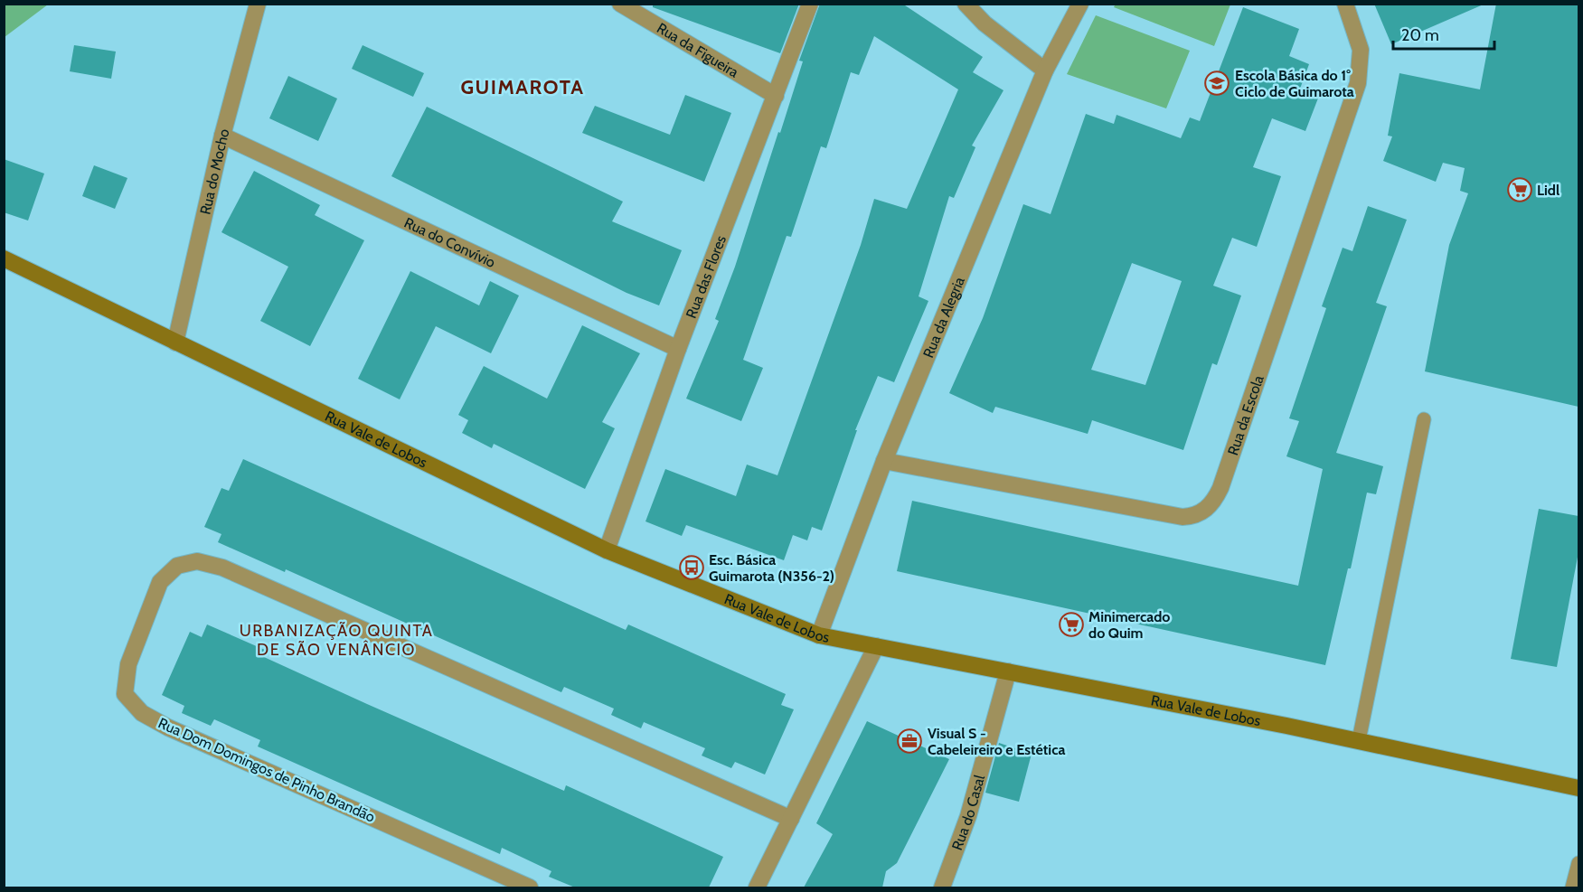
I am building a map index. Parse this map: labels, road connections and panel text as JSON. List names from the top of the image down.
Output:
{
  "streets": {
    "main road": ["Rua Vale de Lobos"],
    "street": [
      "Rua da Figueira",
      "Rua do Mocho",
      "Rua do Convívio",
      "Rua das Flores",
      "Rua da Alegria",
      "Rua da Escola",
      "Rua Dom Domingos de Pinho Brandão",
      "Rua do Casal"
    ]
  },
  "crossings": [
    ["Rua da Figueira", "Rua das Flores"],
    ["Rua do Mocho", "Rua do Convívio"],
    ["Rua do Mocho", "Rua Vale de Lobos"],
    ["Rua do Convívio", "Rua das Flores"],
    ["Rua das Flores", "Rua Vale de Lobos"],
    ["Rua da Alegria", "Rua da Escola"],
    ["Rua da Alegria", "Rua Vale de Lobos"],
    ["Rua Vale de Lobos", "Rua do Casal"]
  ],
  "districts": ["GUIMAROTA", "URBANIZAÇÃO QUINTA DE SÃO VENÂNCIO"],
  "places": {
    "school or university": ["Escola Básica do 1° Ciclo de Guimarota"],
    "supermarket": ["Lidl", "Minimercado do Quim"],
    "bus stop": ["Esc. Básica Guimarota (N356-2)"],
    "office": ["Visual S - Cabeleireiro e Estética"]
  },
  "scale_bar": "20 m"
}
